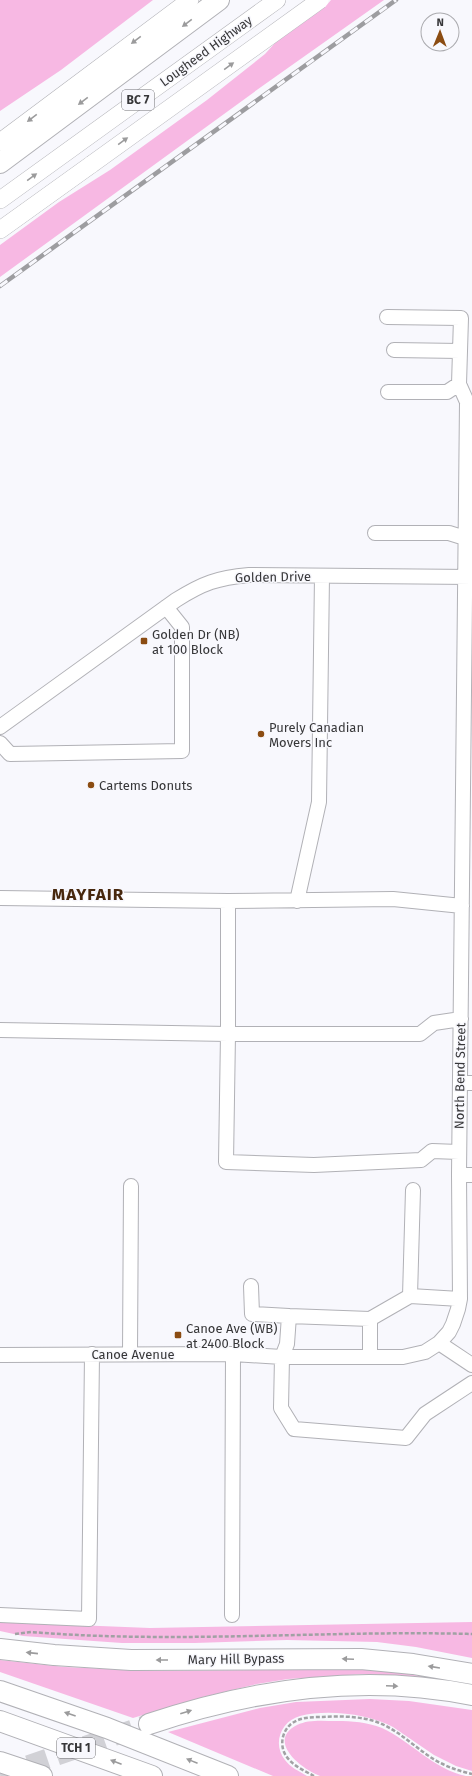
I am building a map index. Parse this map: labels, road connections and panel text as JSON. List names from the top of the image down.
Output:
{
  "streets": {
    "highway": ["Mary Hill Bypass", "TCH 1"],
    "main road": ["Lougheed Highway", "BC 7"],
    "street": ["Golden Drive", "North Bend Street", "Canoe Avenue"]
  },
  "crossings": [
    ["Golden Drive", "North Bend Street"],
    ["North Bend Street", "Canoe Avenue"]
  ],
  "districts": ["MAYFAIR"],
  "places": {
    "transit": ["Golden Dr (NB) at 100 Block", "Canoe Ave (WB) at 2400 Block"],
    "other": ["Purely Canadian Movers Inc", "Cartems Donuts"]
  },
  "north": "top"
}
